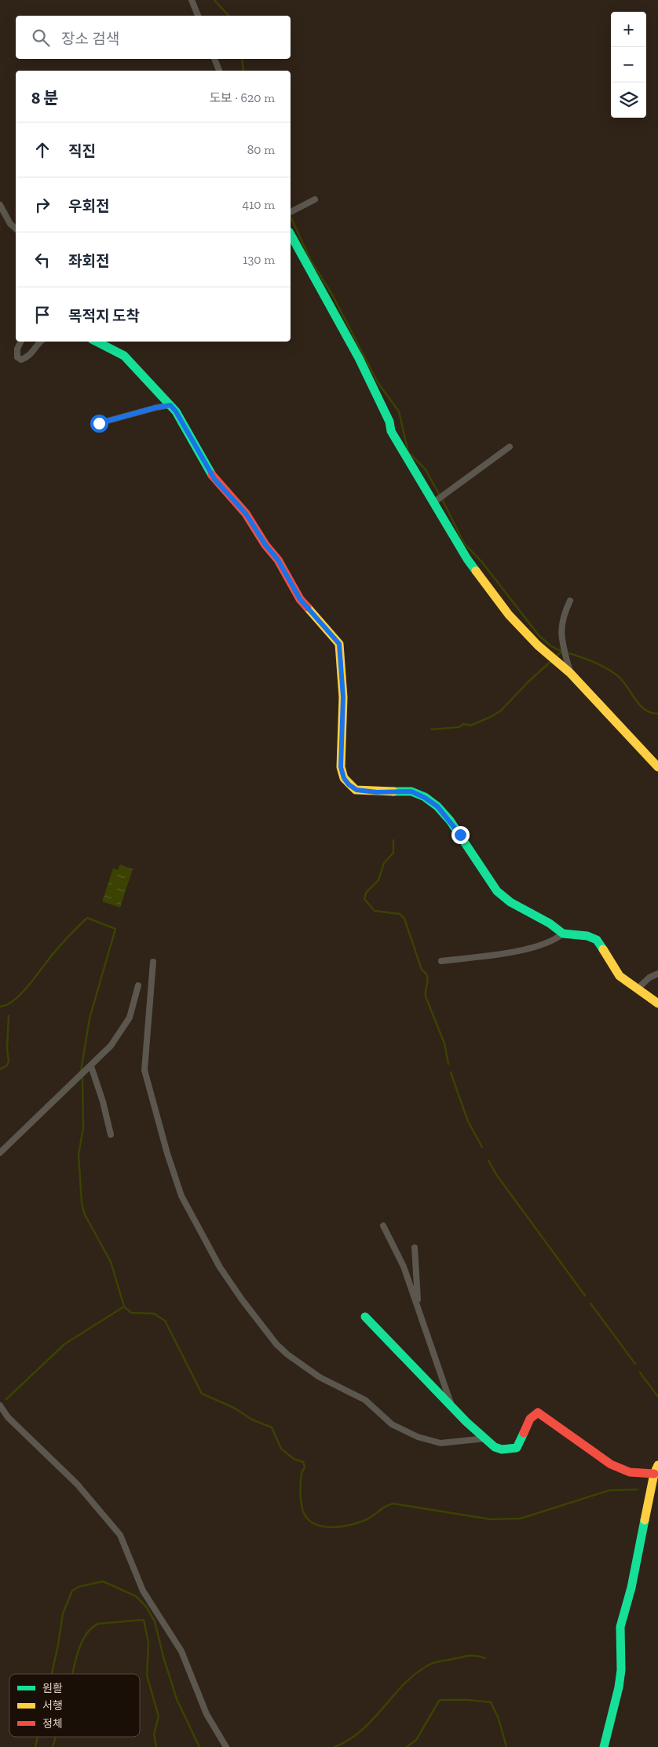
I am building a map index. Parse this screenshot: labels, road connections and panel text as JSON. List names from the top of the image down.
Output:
{
  "legend": ["원활", "서행", "정체"],
  "page": {
    "map_buttons": ["+", "−"],
    "search": "장소 검색",
    "heading": ["8 분", "도보 · 620 m"],
    "list": [
      ["직진", "80 m"],
      ["우회전", "410 m"],
      ["좌회전", "130 m"],
      "목적지 도착"
    ]
  }
}
